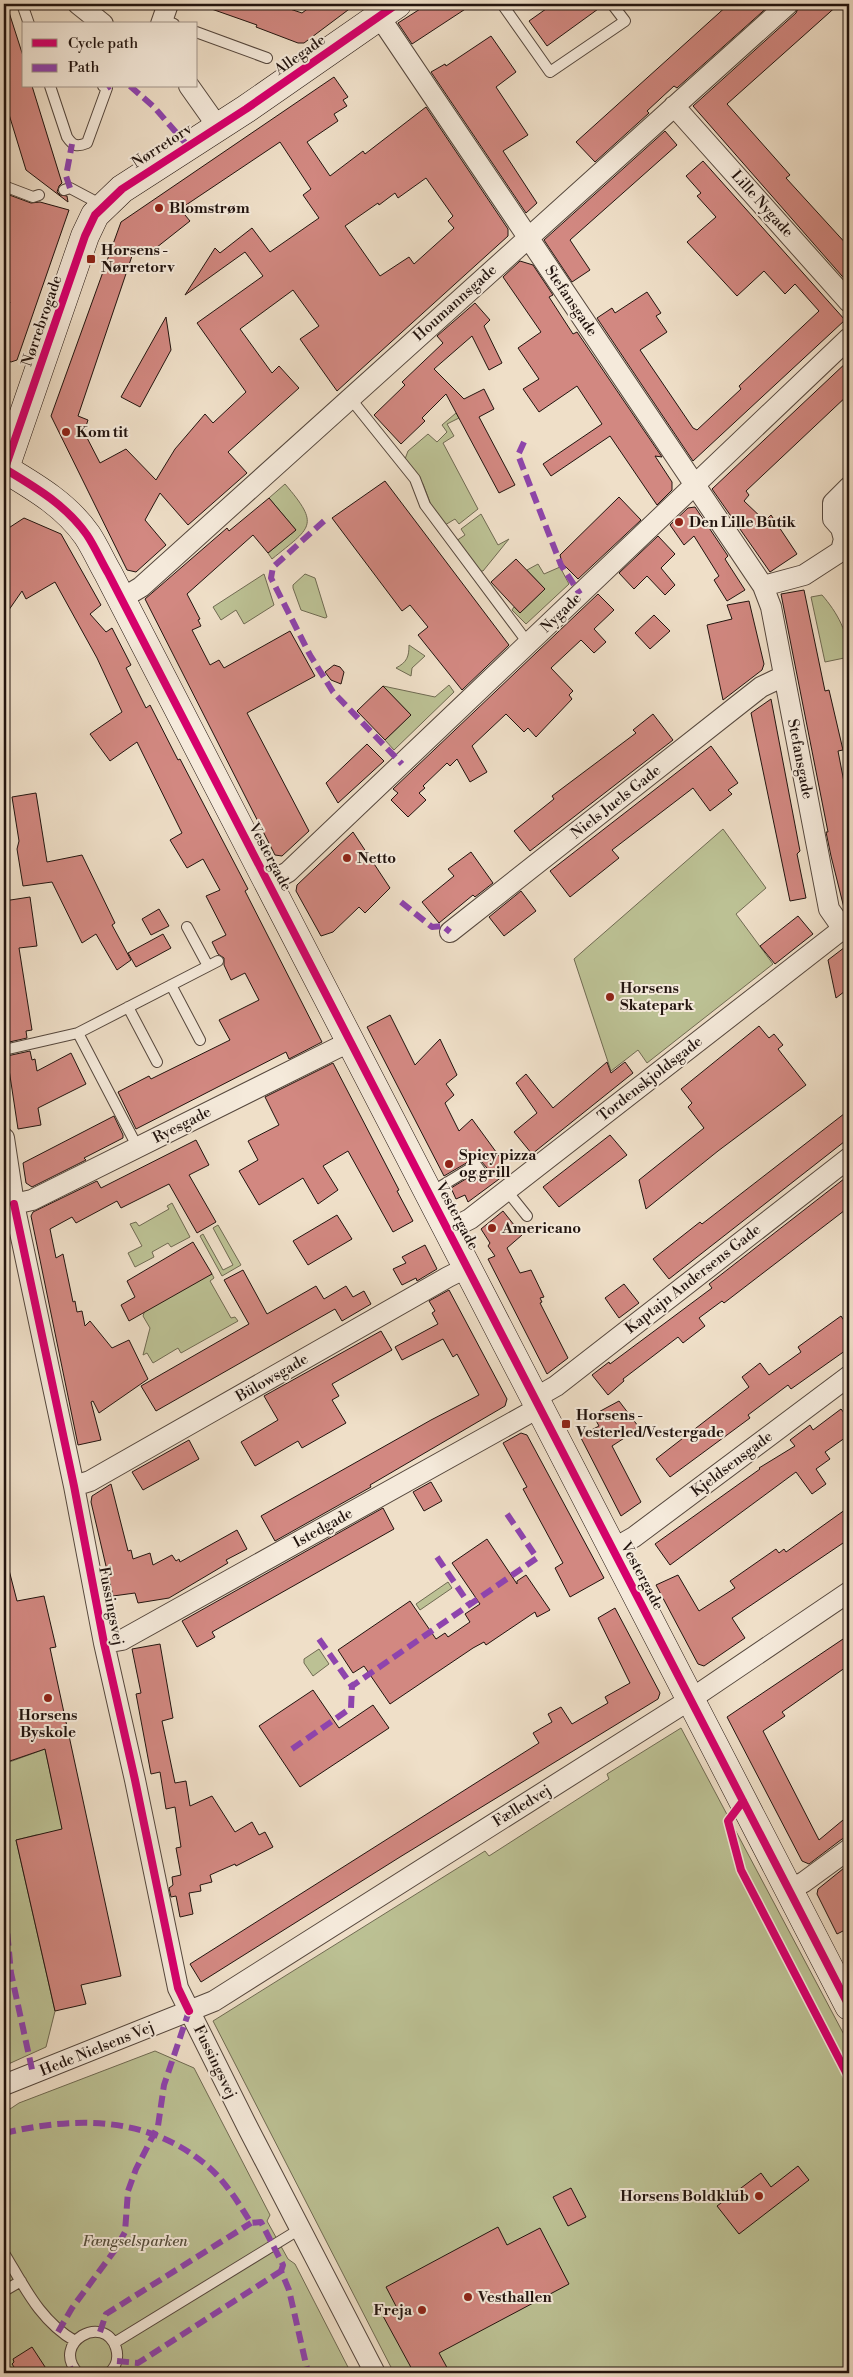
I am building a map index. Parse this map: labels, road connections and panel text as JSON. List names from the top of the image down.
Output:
{
  "streets": {
    "main road": [
      "Allegade",
      "Nørretorv",
      "Nørrebrogade",
      "Vestergade"
    ],
    "street": [
      "Lille Nygade",
      "Stefansgade",
      "Houmannsgade",
      "Nygade",
      "Niels Juels Gade",
      "Tordenskjoldsgade",
      "Ryesgade",
      "Kaptajn Andersens Gade",
      "Bülowsgade",
      "Kjeldsensgade",
      "Istedgade",
      "Fussingsvej",
      "Fælledvej",
      "Hede Nielsens Vej"
    ]
  },
  "crossings": [
    ["Allegade", "Nørretorv"],
    ["Allegade", "Stefansgade"],
    ["Nørretorv", "Nørrebrogade"],
    ["Lille Nygade", "Houmannsgade"],
    ["Stefansgade", "Houmannsgade"],
    ["Stefansgade", "Nygade"],
    ["Stefansgade", "Niels Juels Gade"],
    ["Stefansgade", "Tordenskjoldsgade"],
    ["Houmannsgade", "Vestergade"],
    ["Nørrebrogade", "Vestergade"],
    ["Nygade", "Vestergade"],
    ["Vestergade", "Tordenskjoldsgade"],
    ["Vestergade", "Ryesgade"],
    ["Vestergade", "Kaptajn Andersens Gade"],
    ["Vestergade", "Bülowsgade"],
    ["Vestergade", "Kjeldsensgade"],
    ["Vestergade", "Istedgade"],
    ["Vestergade", "Fælledvej"],
    ["Ryesgade", "Fussingsvej"],
    ["Kaptajn Andersens Gade", "Istedgade"],
    ["Bülowsgade", "Fussingsvej"],
    ["Istedgade", "Fussingsvej"],
    ["Fussingsvej", "Fælledvej"],
    ["Fussingsvej", "Hede Nielsens Vej"],
    ["Fælledvej", "Hede Nielsens Vej"]
  ],
  "parks": ["Fængselsparken"],
  "places": {
    "other": [
      "Blomstrøm",
      "Kom tit",
      "Den Lille Butik",
      "Netto",
      "Horsens Skatepark",
      "Spicy pizza og grill",
      "Americano",
      "Horsens Byskole",
      "Horsens Boldklub",
      "Vesthallen",
      "Freja"
    ],
    "transit": ["Horsens - Nørretorv", "Horsens - Vesterled/Vestergade"]
  },
  "legend": ["Cycle path", "Path"]
}
